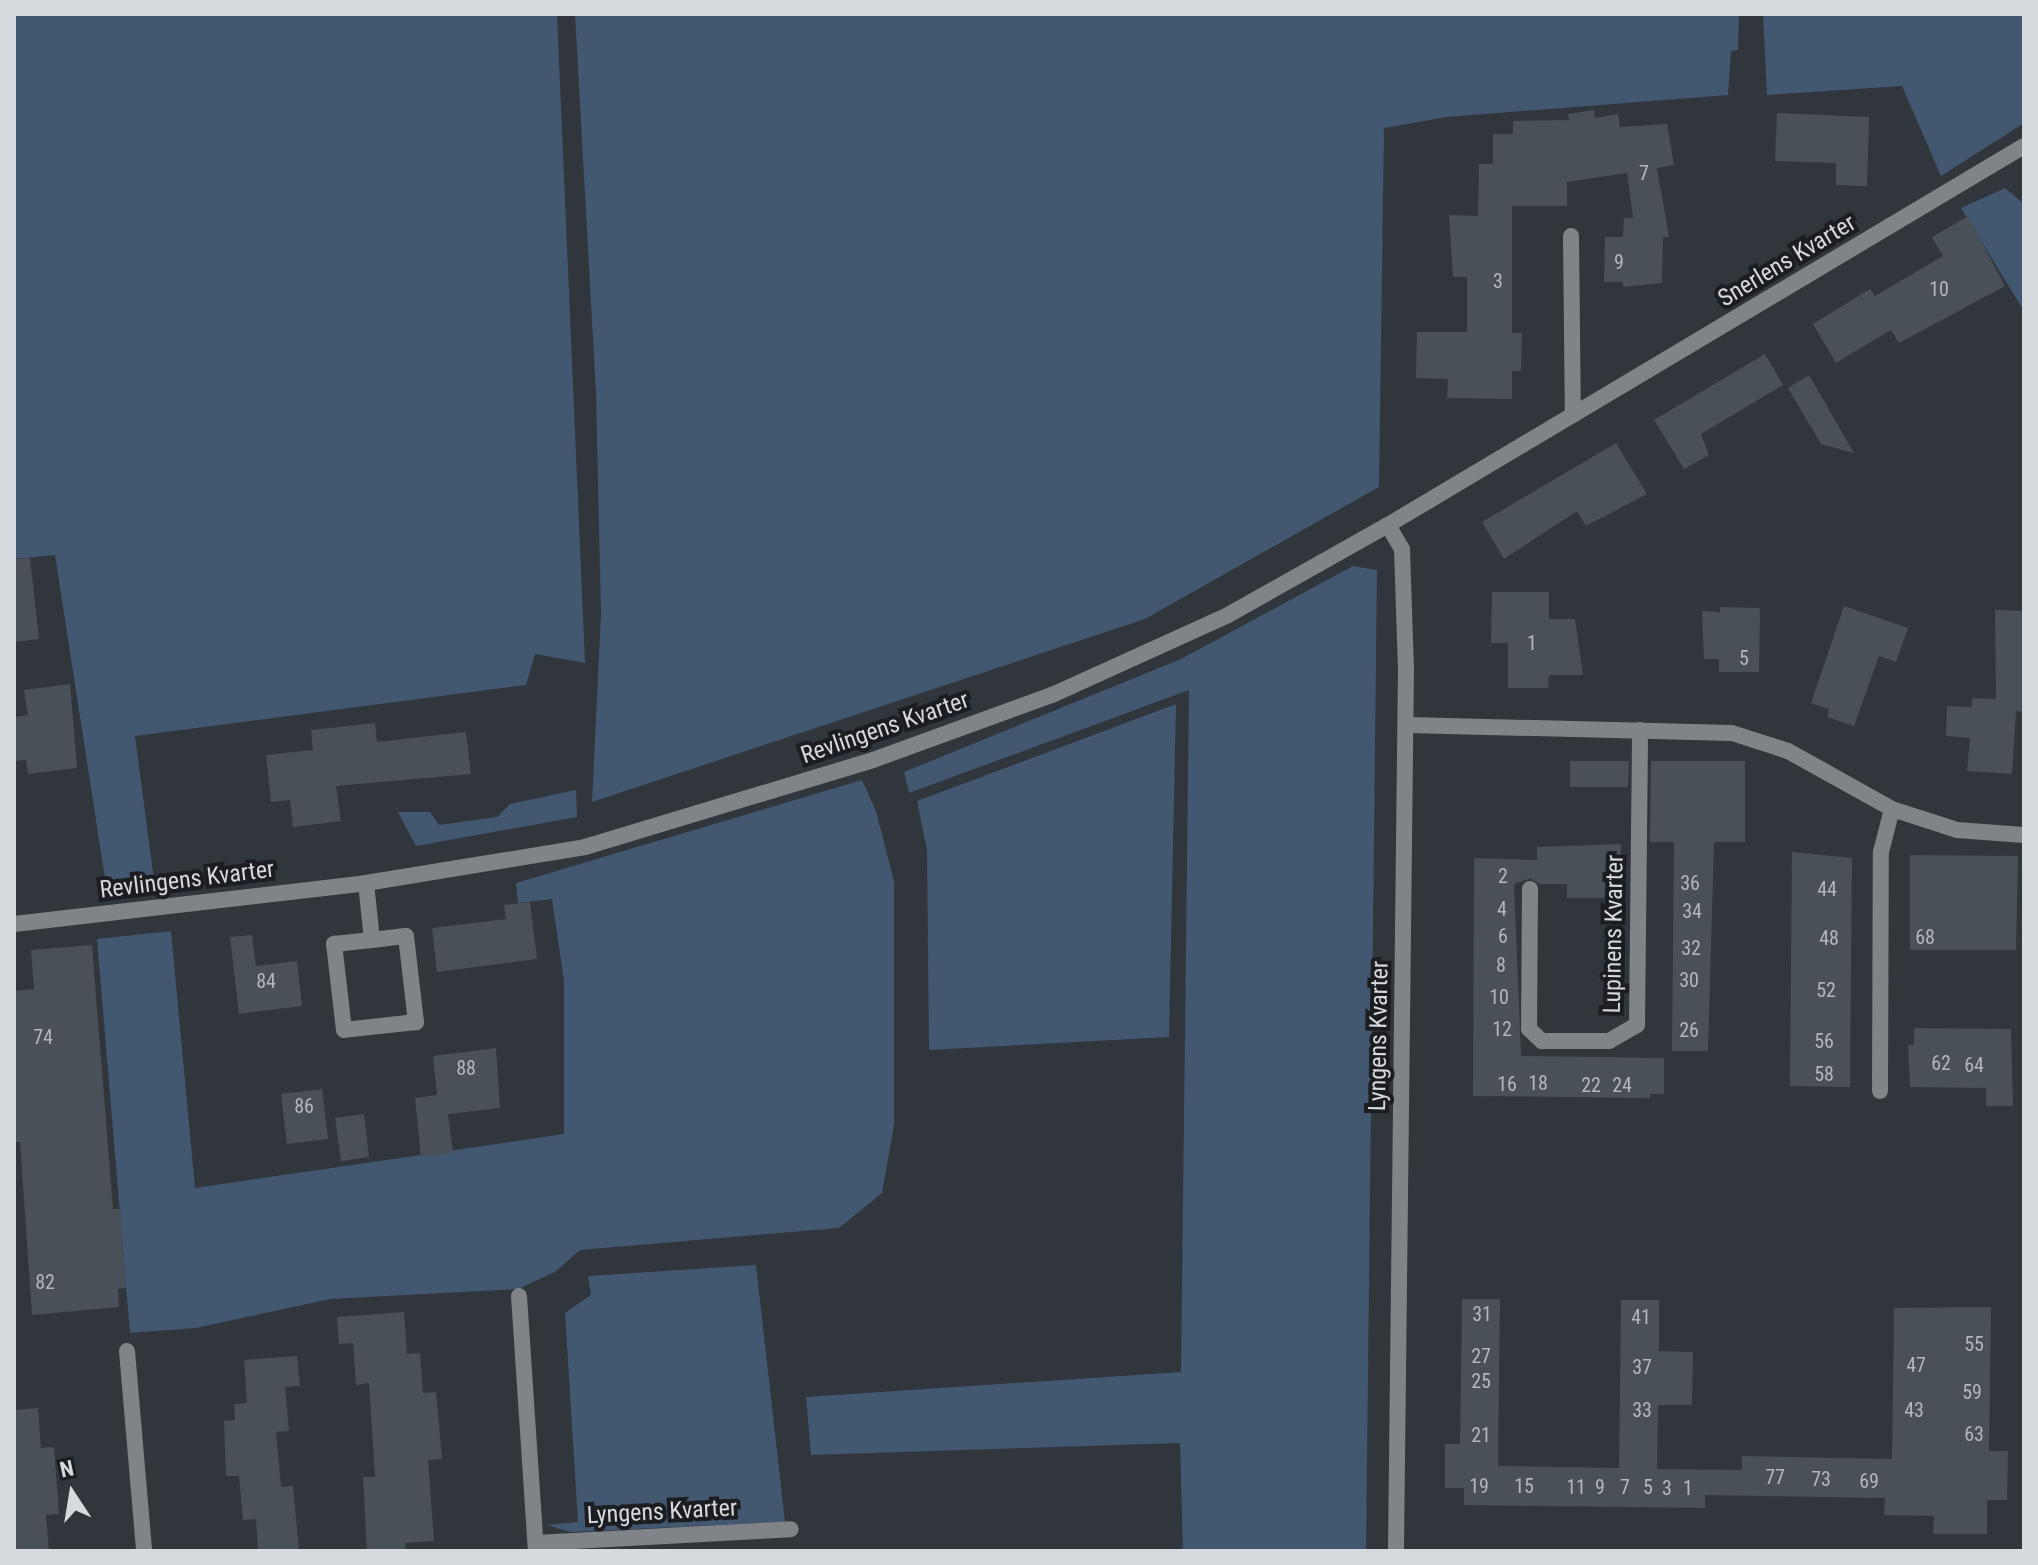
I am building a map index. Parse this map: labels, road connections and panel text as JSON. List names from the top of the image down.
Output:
{
  "streets": {
    "street": [
      "Snerlens Kvarter",
      "Revlingens Kvarter",
      "Lupinens Kvarter",
      "Lyngens Kvarter"
    ]
  },
  "crossings": [
    ["Snerlens Kvarter", "Revlingens Kvarter"],
    ["Snerlens Kvarter", "Lyngens Kvarter"],
    ["Revlingens Kvarter", "Lyngens Kvarter"]
  ],
  "house_numbers": [
    "7",
    "9",
    "3",
    "10",
    "1",
    "5",
    "2",
    "36",
    "44",
    "4",
    "34",
    "6",
    "68",
    "48",
    "32",
    "8",
    "30",
    "84",
    "52",
    "10",
    "12",
    "26",
    "74",
    "56",
    "62",
    "64",
    "88",
    "58",
    "18",
    "16",
    "22",
    "24",
    "86",
    "82",
    "31",
    "41",
    "55",
    "27",
    "47",
    "37",
    "25",
    "59",
    "33",
    "43",
    "63",
    "21",
    "77",
    "73",
    "69",
    "19",
    "15",
    "11",
    "9",
    "7",
    "5",
    "3",
    "1"
  ],
  "north": "top"
}
